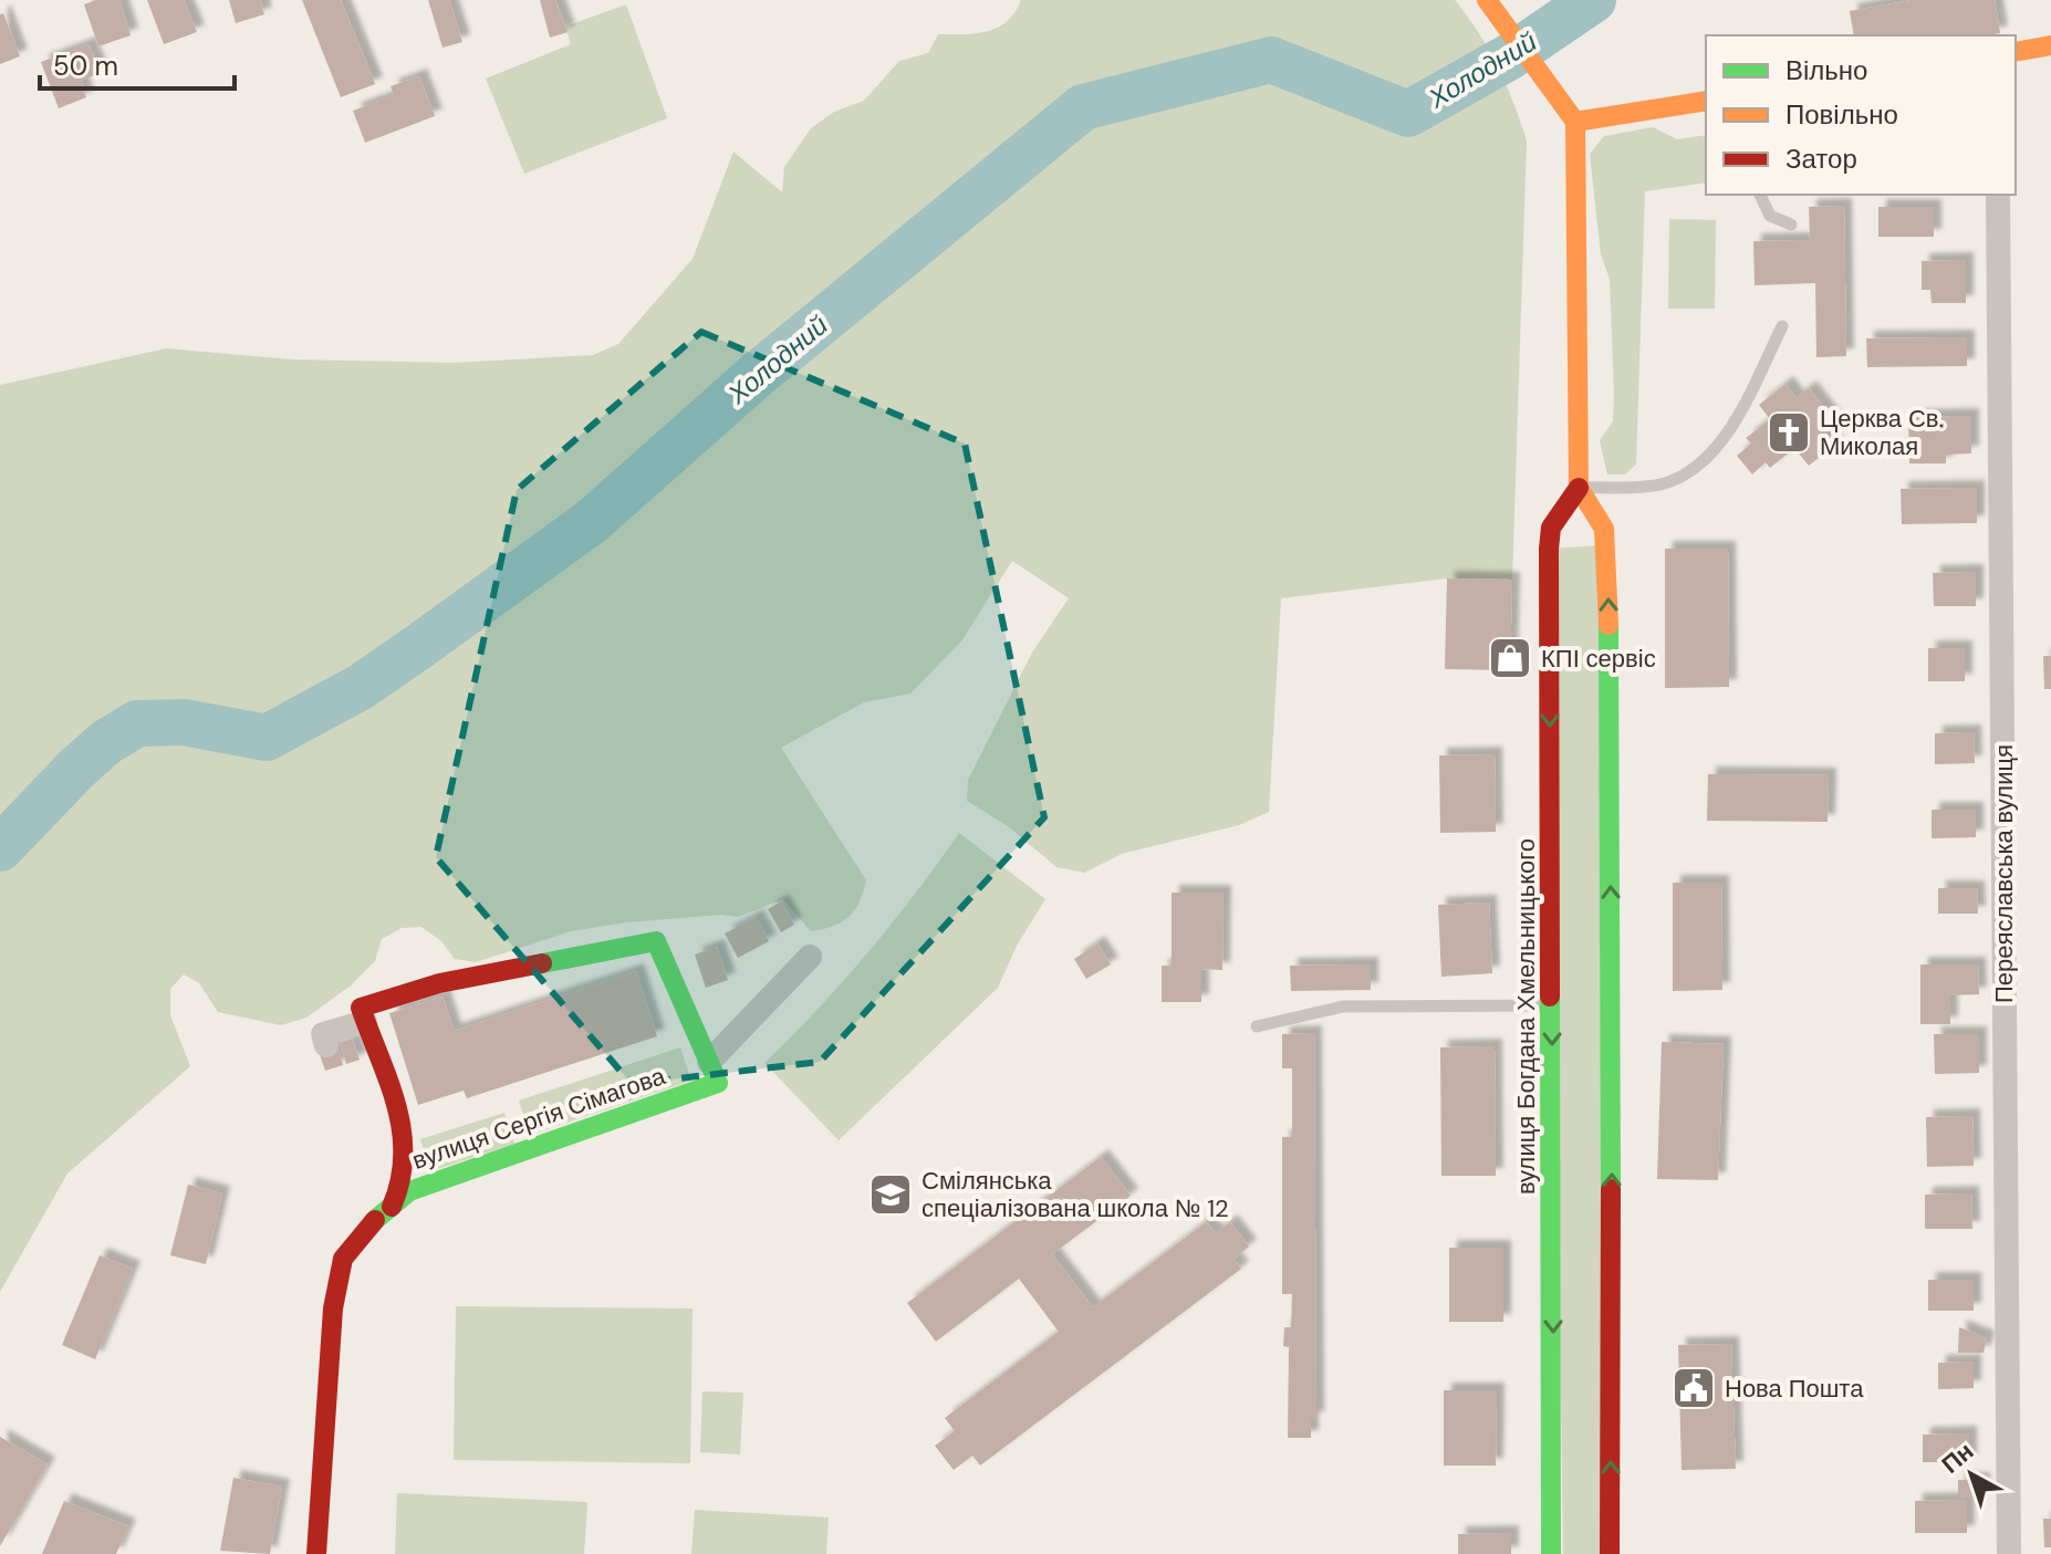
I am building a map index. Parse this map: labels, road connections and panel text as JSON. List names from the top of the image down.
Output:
{
  "streets": {
    "main road": ["вулиця Богдана Хмельницького", "вулиця Сергія Сімагова"],
    "street": ["Переяславська вулиця"]
  },
  "water": ["Холодний"],
  "places": {
    "church": ["Церква Св. Миколая"],
    "shop": ["КПІ сервіс"],
    "school or university": ["Смілянська спеціалізована школа № 12"],
    "public building": ["Нова Пошта"]
  },
  "legend": ["Вільно", "Повільно", "Затор"],
  "scale_bar": "50 m",
  "north": "top left"
}
